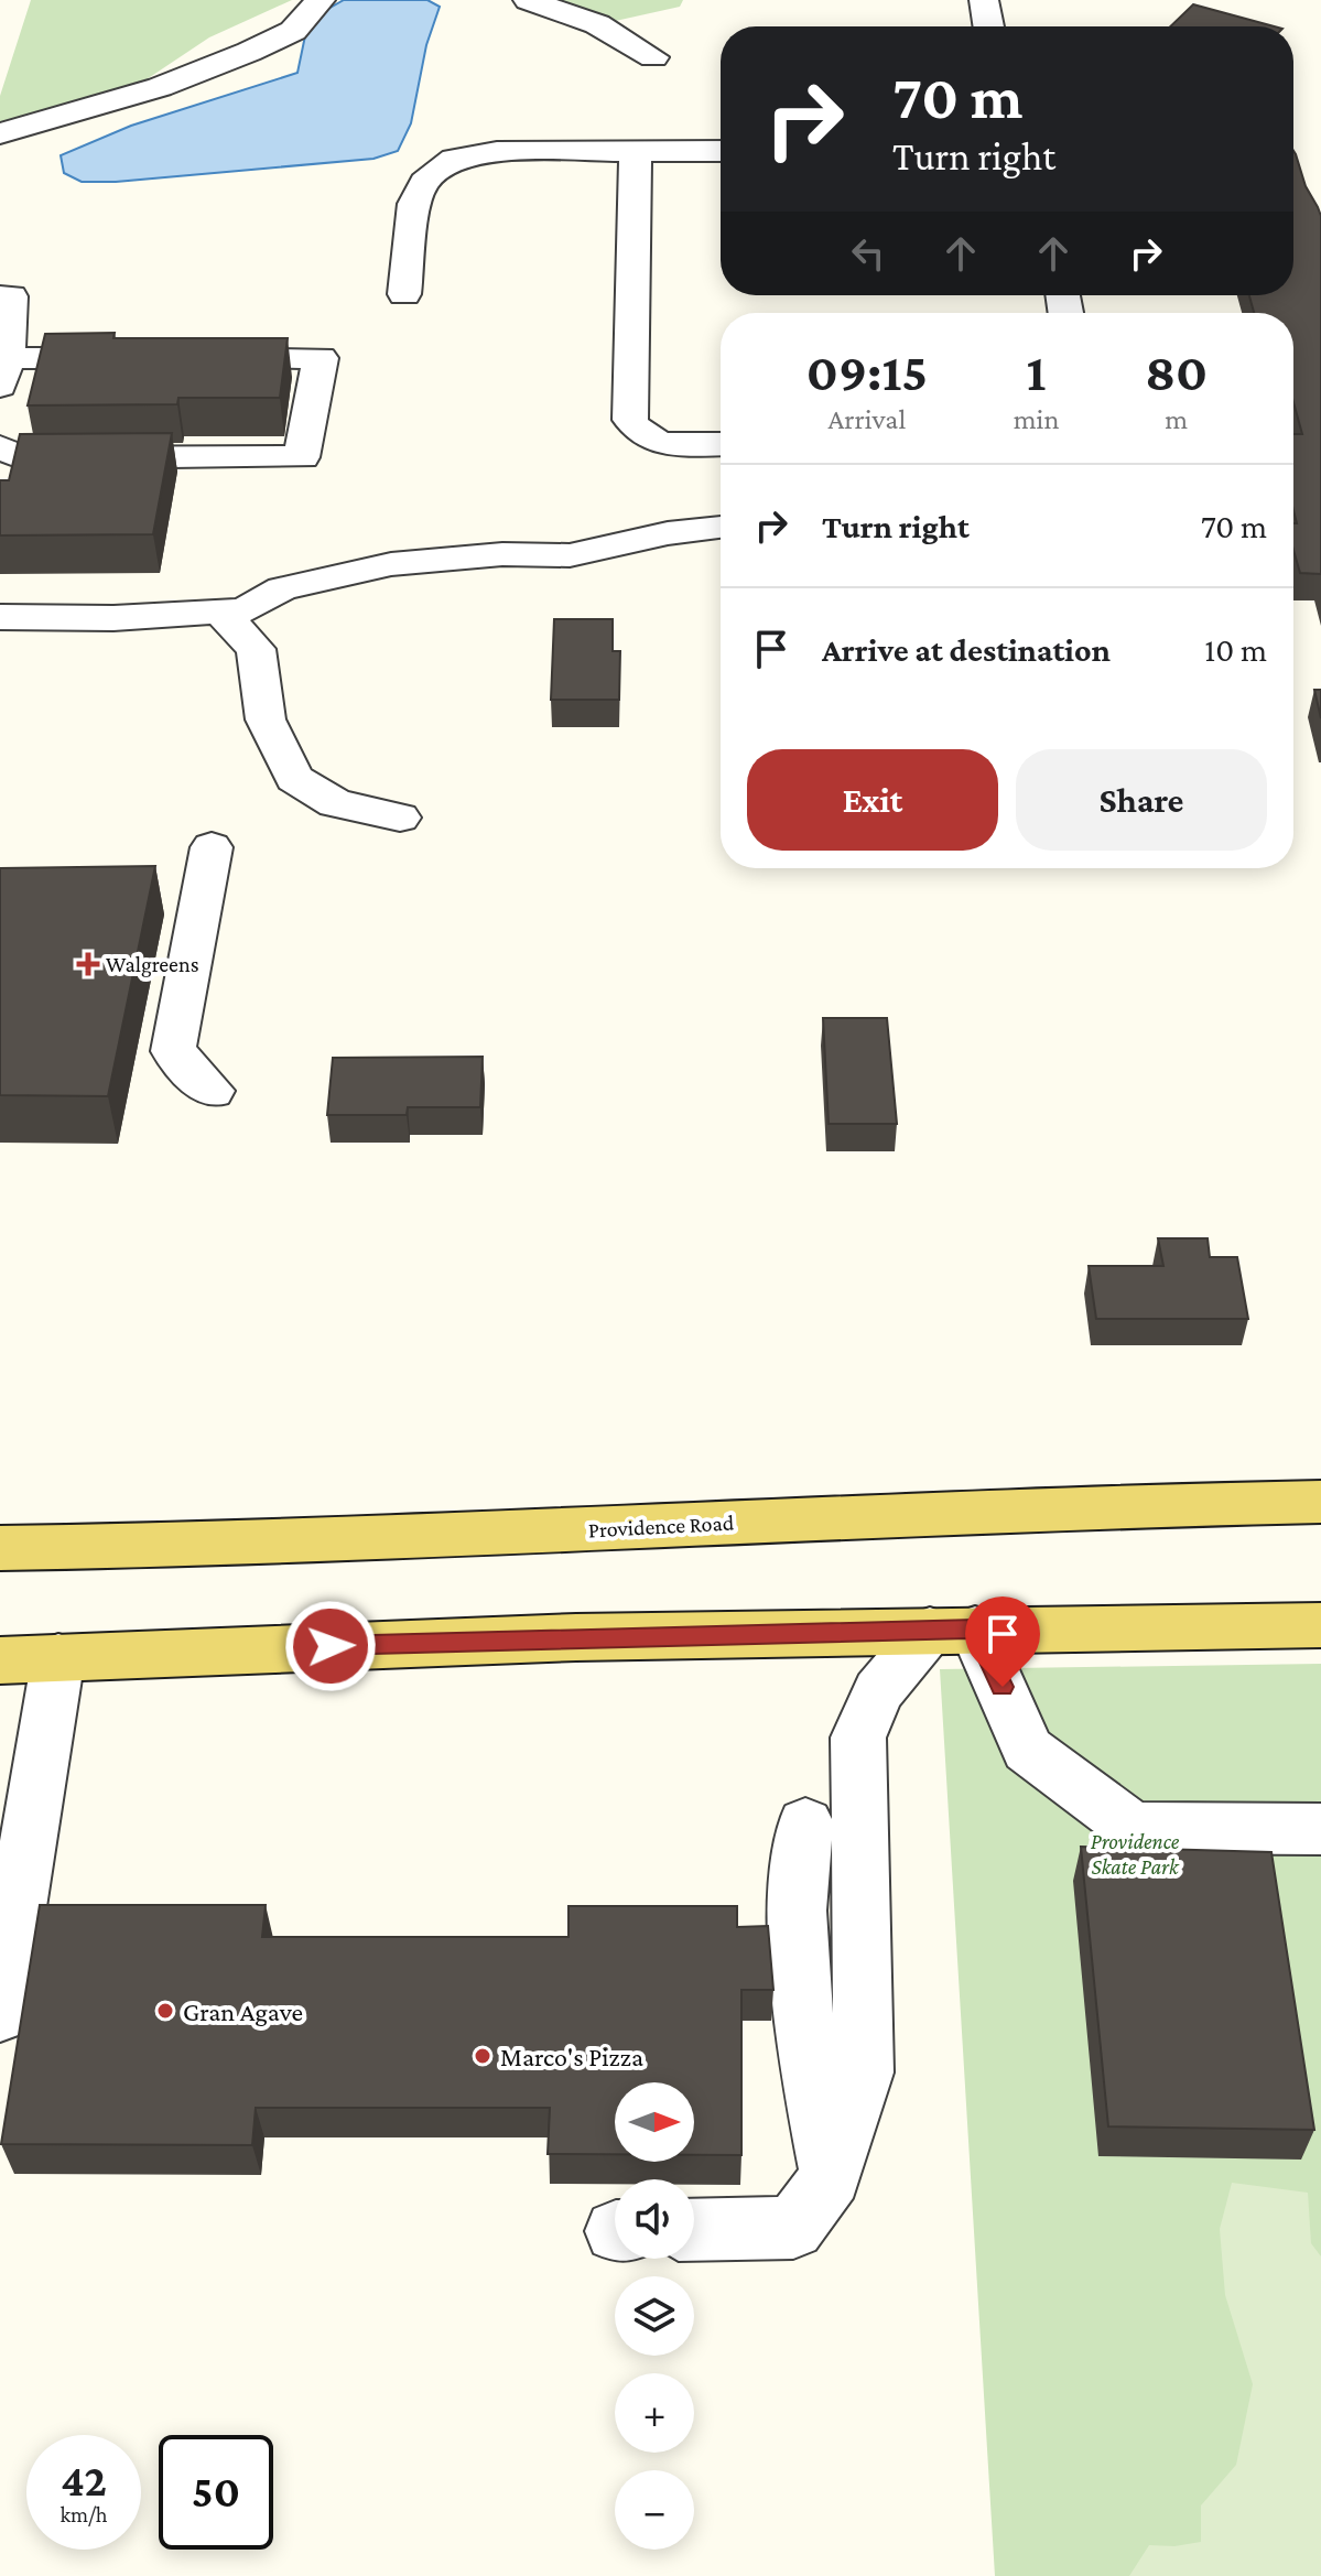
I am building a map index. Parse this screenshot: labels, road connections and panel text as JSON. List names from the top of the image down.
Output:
{
  "streets": {
    "main road": ["Providence Road"]
  },
  "parks": ["Providence Skate Park"],
  "places": {
    "health": ["Walgreens"],
    "other": ["Gran Agave", "Marco's Pizza"]
  },
  "north": "right",
  "page": {
    "turn": ["70 m", "Turn right"],
    "eta": [
      "09:15",
      "Arrival",
      "1",
      "min",
      "80",
      "m"
    ],
    "list": [
      {
        "name": "Turn right",
        "value": "70 m"
      },
      {
        "name": "Arrive at destination",
        "value": "10 m"
      }
    ],
    "buttons": ["Exit", "Share"],
    "map_buttons": ["+", "−"],
    "speed": "42 km/h",
    "limit": "50"
  }
}
